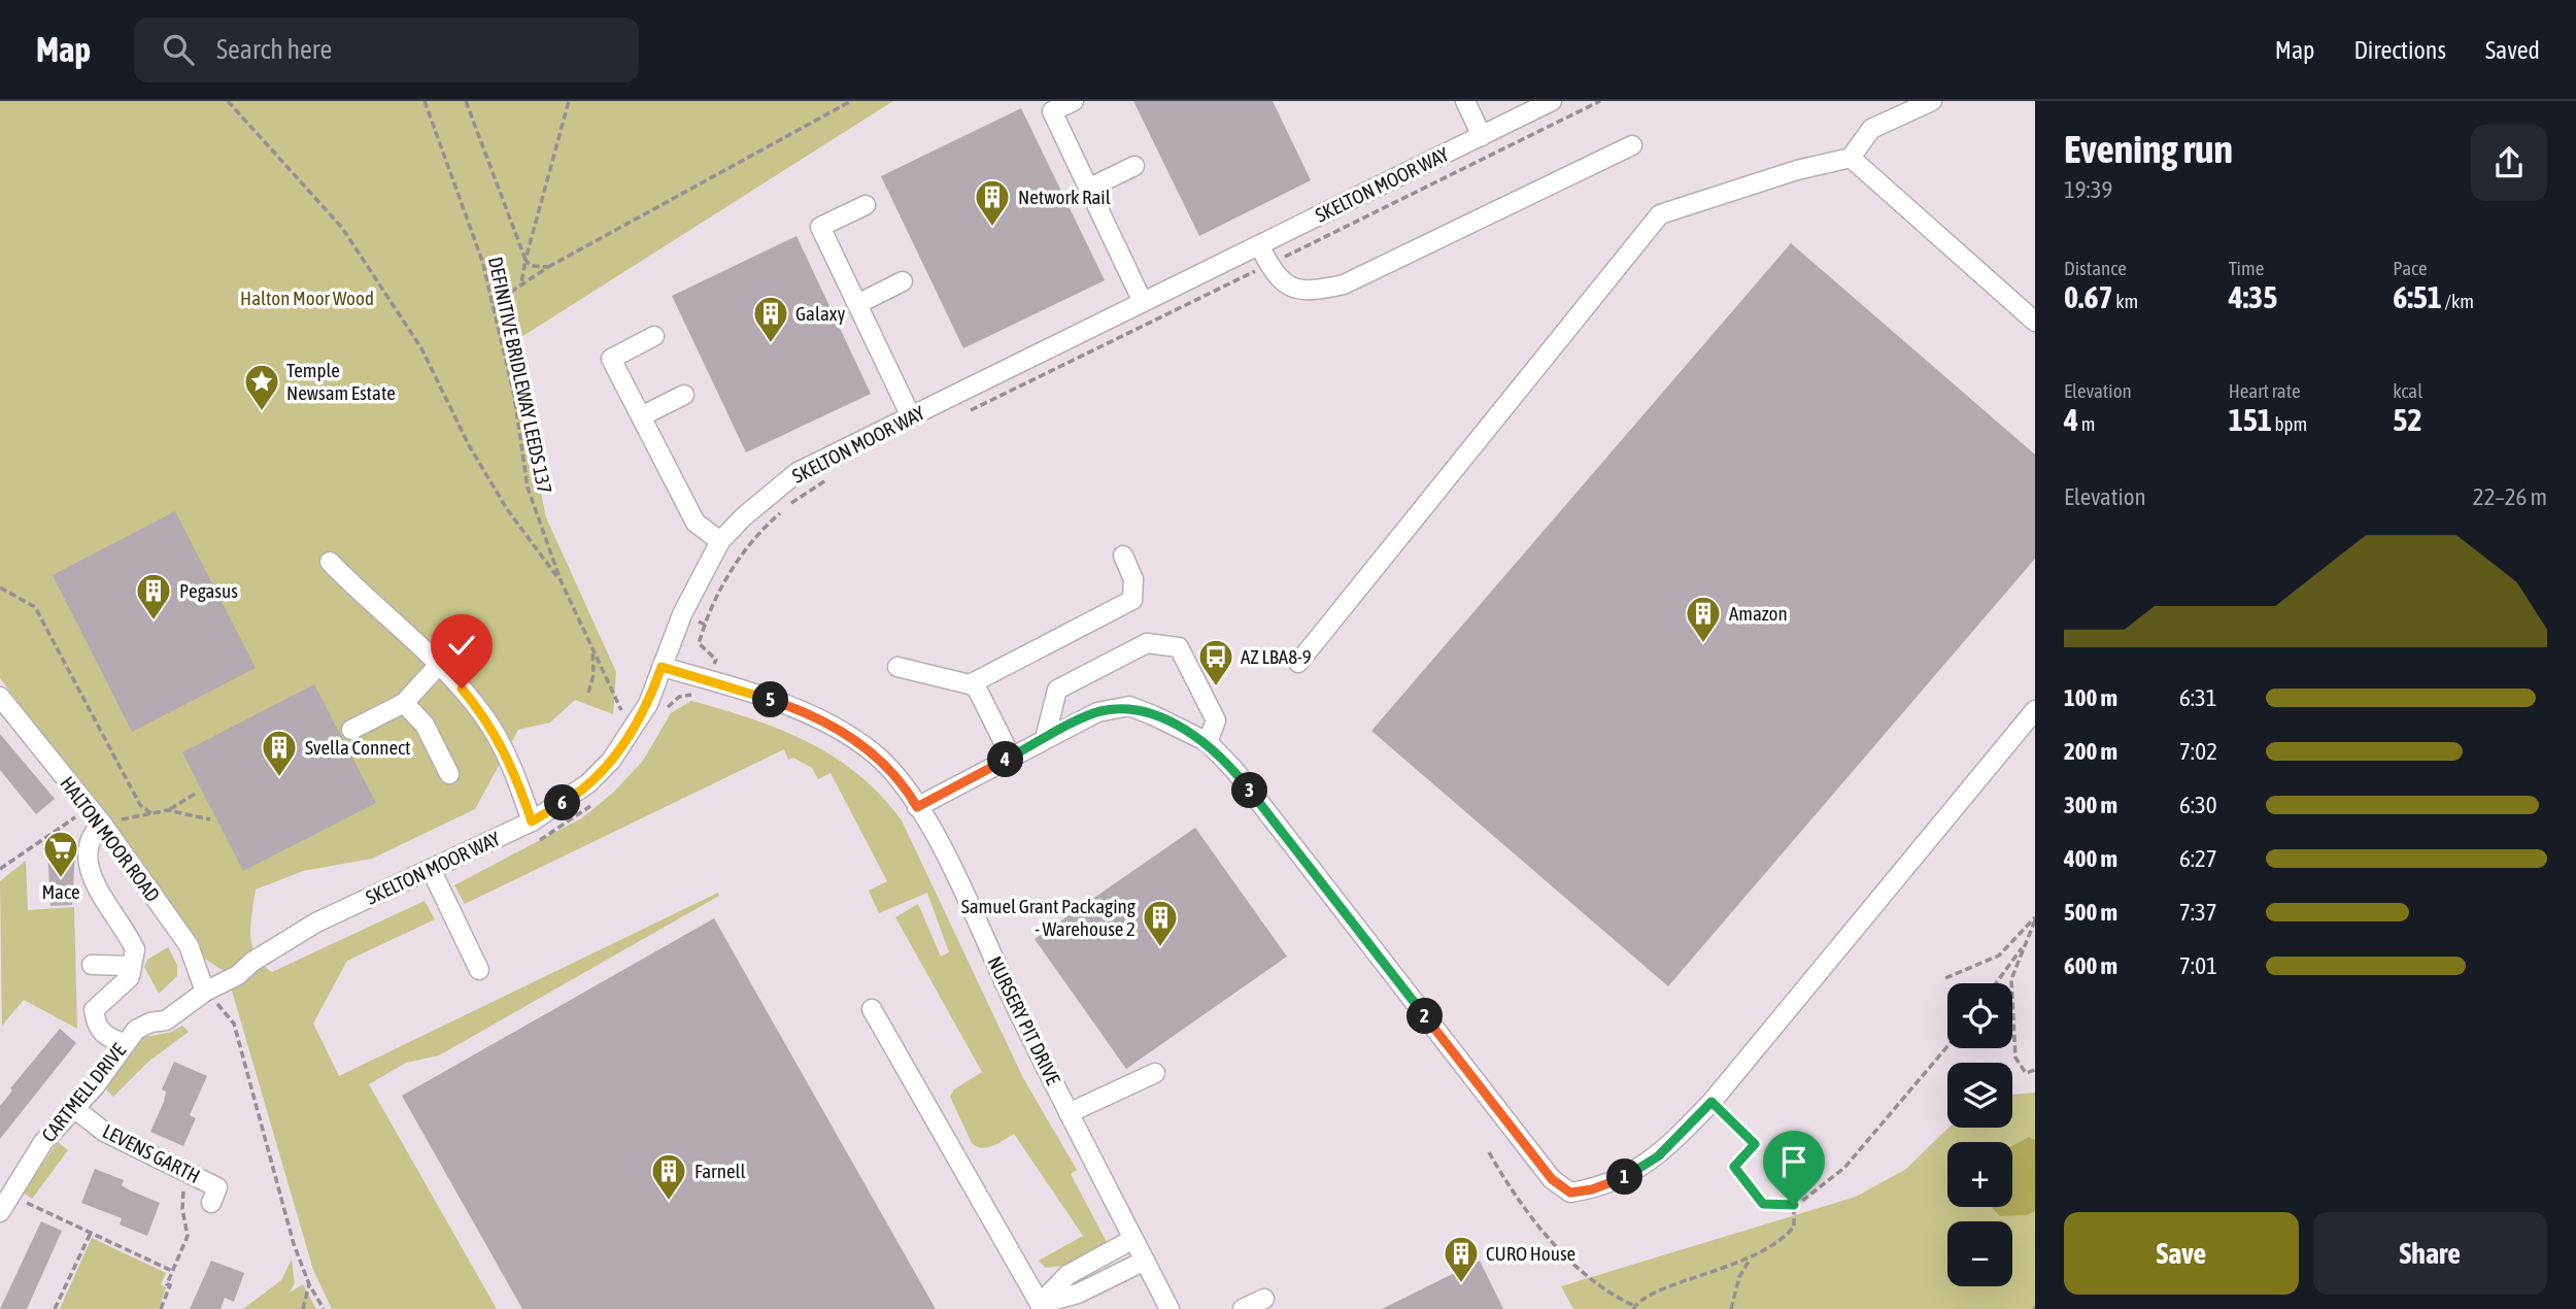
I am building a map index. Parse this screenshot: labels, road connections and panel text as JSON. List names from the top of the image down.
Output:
{
  "streets": {
    "street": [
      "SKELTON MOOR WAY",
      "HALTON MOOR ROAD",
      "NURSERY PIT DRIVE",
      "CARTMELL DRIVE",
      "LEVENS GARTH"
    ],
    "path": ["DEFINITIVE BRIDLEWAY LEEDS 137"]
  },
  "crossings": [
    ["SKELTON MOOR WAY", "DEFINITIVE BRIDLEWAY LEEDS 137"],
    ["SKELTON MOOR WAY", "NURSERY PIT DRIVE"],
    ["SKELTON MOOR WAY", "CARTMELL DRIVE"],
    ["HALTON MOOR ROAD", "CARTMELL DRIVE"],
    ["CARTMELL DRIVE", "LEVENS GARTH"]
  ],
  "parks": ["Halton Moor Wood"],
  "places": {
    "building": [
      "Network Rail",
      "Galaxy",
      "Pegasus",
      "Amazon",
      "Svella Connect",
      "Samuel Grant Packaging - Warehouse 2",
      "Farnell",
      "CURO House"
    ],
    "place": ["Temple Newsam Estate"],
    "bus stop": ["AZ LBA8-9"],
    "supermarket": ["Mace"]
  },
  "page": {
    "header": "Map",
    "search": "Search here",
    "nav": ["Map", "Directions", "Saved"],
    "heading": ["Evening run", "19:39"],
    "stats": [
      ["Distance", "0.67 km"],
      ["Time", "4:35"],
      ["Pace", "6:51 /km"],
      ["Elevation", "4 m"],
      ["Heart rate", "151 bpm"],
      ["kcal", "52"]
    ],
    "chart": ["Elevation", "22–26 m"],
    "list": [
      {
        "name": "100 m",
        "note": "6:31"
      },
      {
        "name": "200 m",
        "note": "7:02"
      },
      {
        "name": "300 m",
        "note": "6:30"
      },
      {
        "name": "400 m",
        "note": "6:27"
      },
      {
        "name": "500 m",
        "note": "7:37"
      },
      {
        "name": "600 m",
        "note": "7:01"
      }
    ],
    "pins": [
      "5",
      "4",
      "3",
      "6",
      "2",
      "1"
    ],
    "map_buttons": ["+", "−"],
    "buttons": ["Save", "Share"]
  }
}
